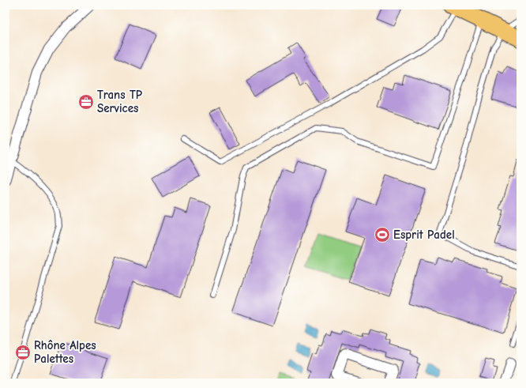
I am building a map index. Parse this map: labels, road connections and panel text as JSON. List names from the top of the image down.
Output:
{
  "places": {
    "office": ["Trans TP Services", "Rhône Alpes Palettes"],
    "sports": ["Esprit Padel"]
  }
}
